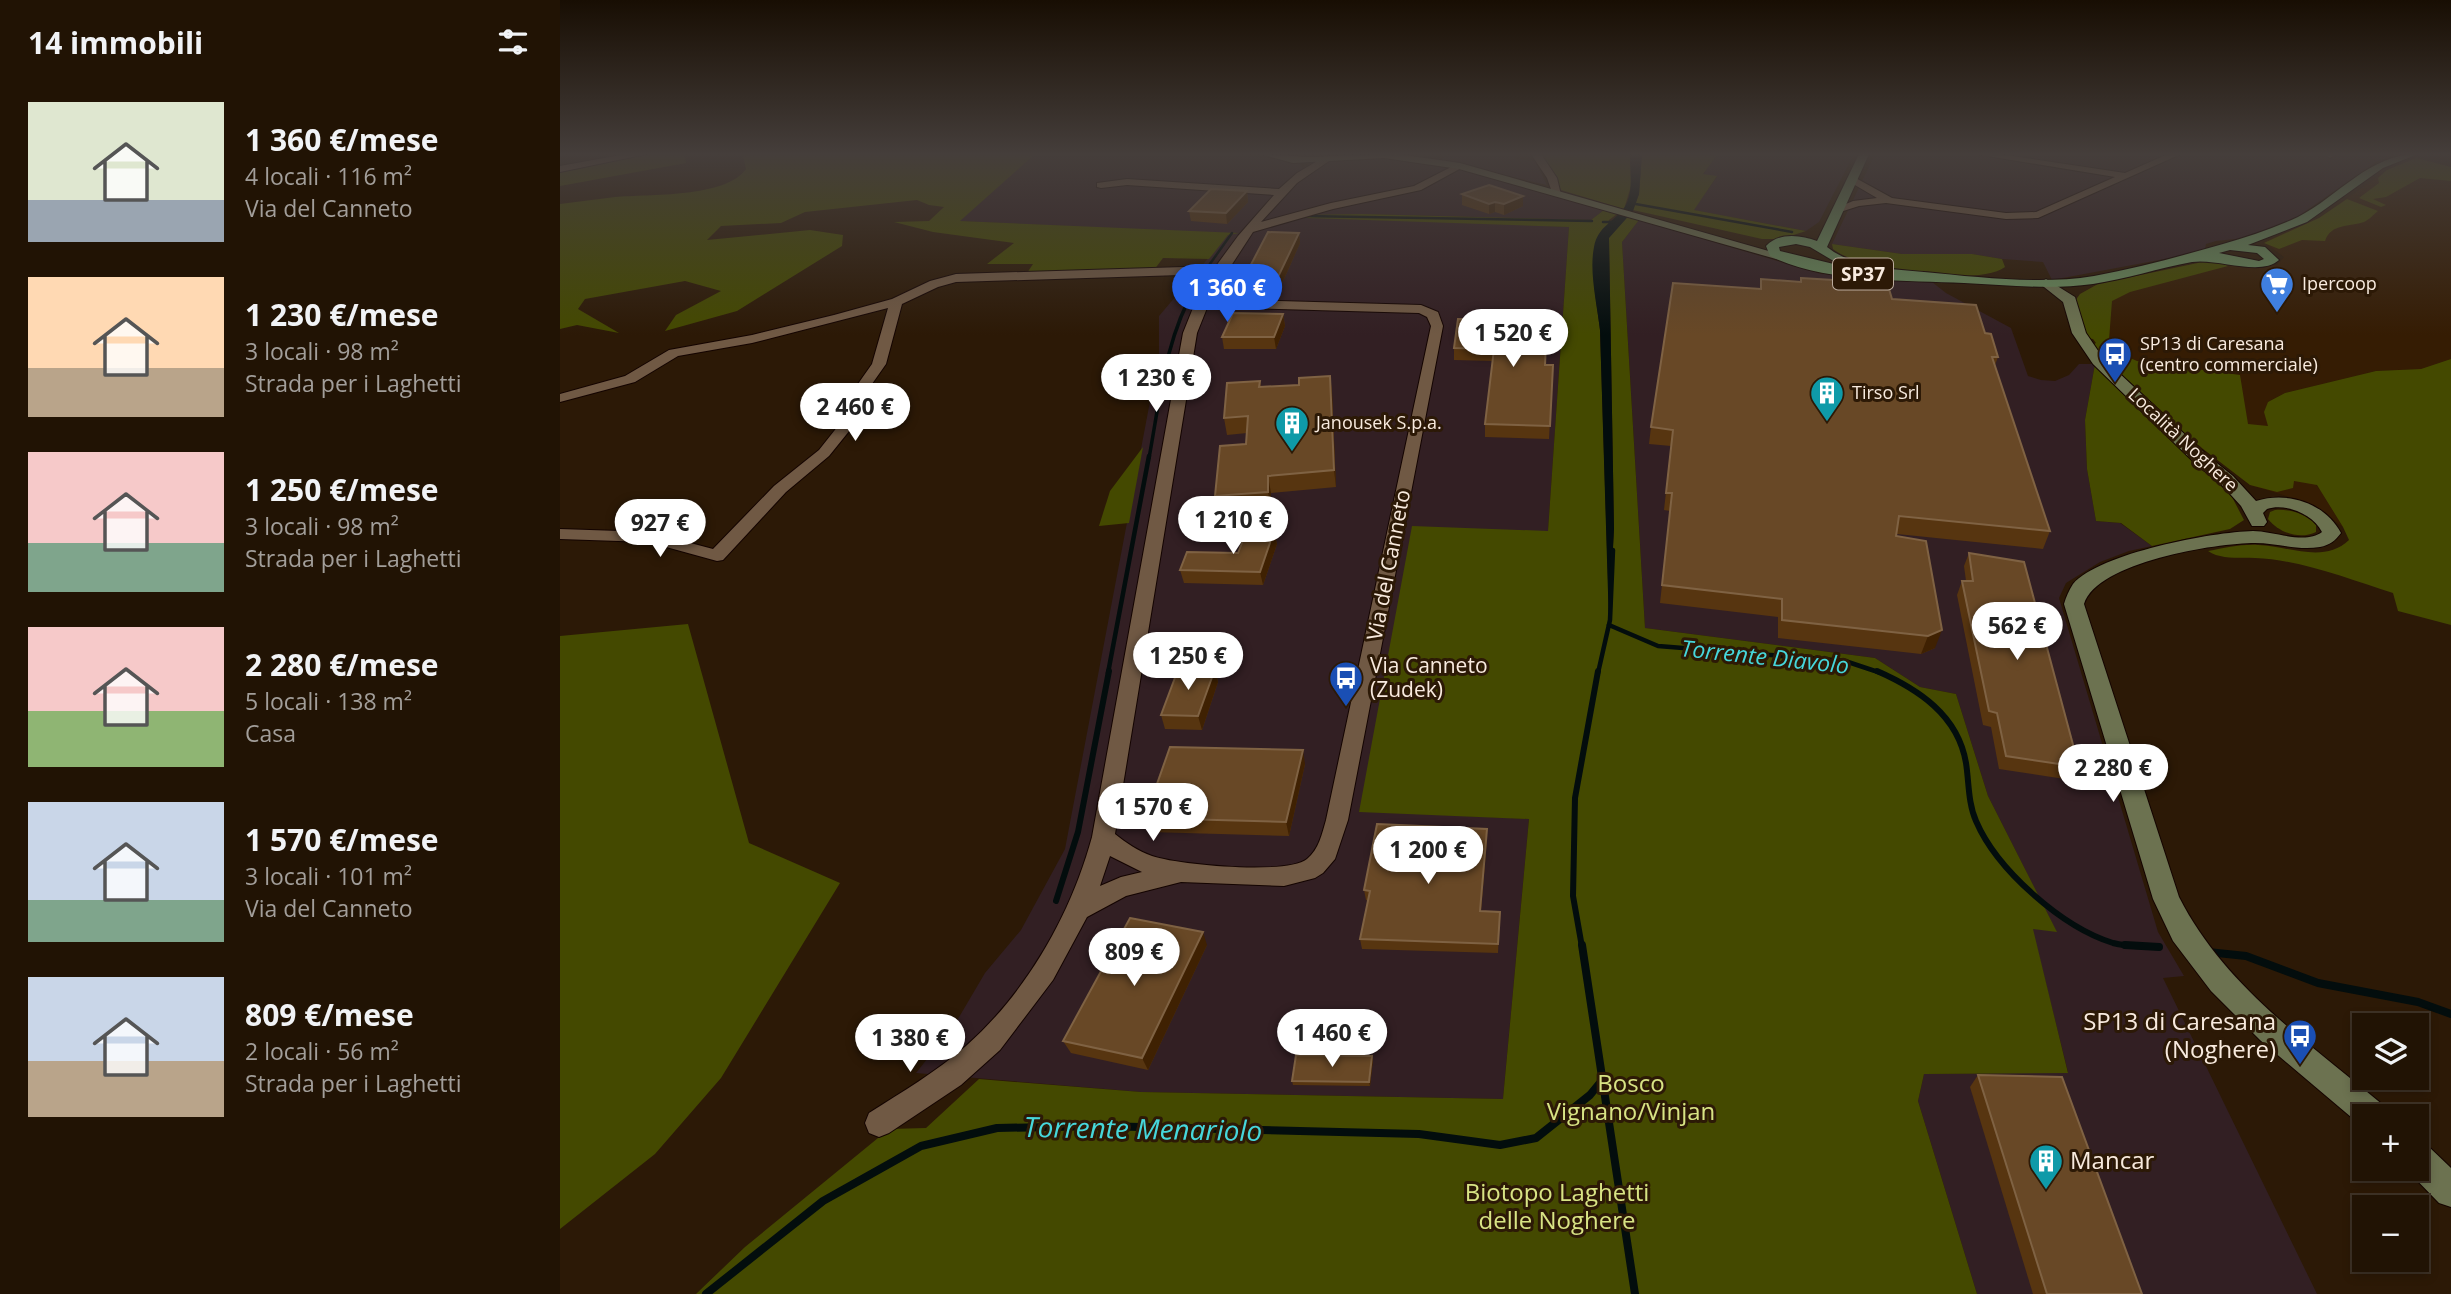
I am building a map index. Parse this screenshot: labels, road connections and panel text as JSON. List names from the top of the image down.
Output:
{
  "streets": {
    "main road": ["SP37", "Località Noghere"],
    "street": ["Via del Canneto"]
  },
  "water": ["Torrente Diavolo", "Torrente Menariolo"],
  "parks": ["Bosco Vignano/Vinjan", "Biotopo Laghetti delle Noghere"],
  "places": {
    "supermarket": ["Ipercoop"],
    "bus stop": ["SP13 di Caresana (centro commerciale)", "Via Canneto (Zudek)", "SP13 di Caresana (Noghere)"],
    "building": ["Tirso Srl", "Janousek S.p.a.", "Mancar"]
  },
  "page": {
    "heading": "14 immobili",
    "list": [
      {
        "name": "1 360 €/mese",
        "note": "4 locali · 116 m² · Via del Canneto"
      },
      {
        "name": "1 230 €/mese",
        "note": "3 locali · 98 m² · Strada per i Laghetti"
      },
      {
        "name": "1 250 €/mese",
        "note": "3 locali · 98 m² · Strada per i Laghetti"
      },
      {
        "name": "2 280 €/mese",
        "note": "5 locali · 138 m² · Casa"
      },
      {
        "name": "1 570 €/mese",
        "note": "3 locali · 101 m² · Via del Canneto"
      },
      {
        "name": "809 €/mese",
        "note": "2 locali · 56 m² · Strada per i Laghetti"
      }
    ],
    "price": [
      "1 360 €",
      "1 520 €",
      "1 230 €",
      "2 460 €",
      "1 210 €",
      "927 €",
      "562 €",
      "1 250 €",
      "2 280 €",
      "1 570 €",
      "1 200 €",
      "809 €",
      "1 460 €",
      "1 380 €"
    ],
    "map_buttons": ["+", "−"]
  }
}
